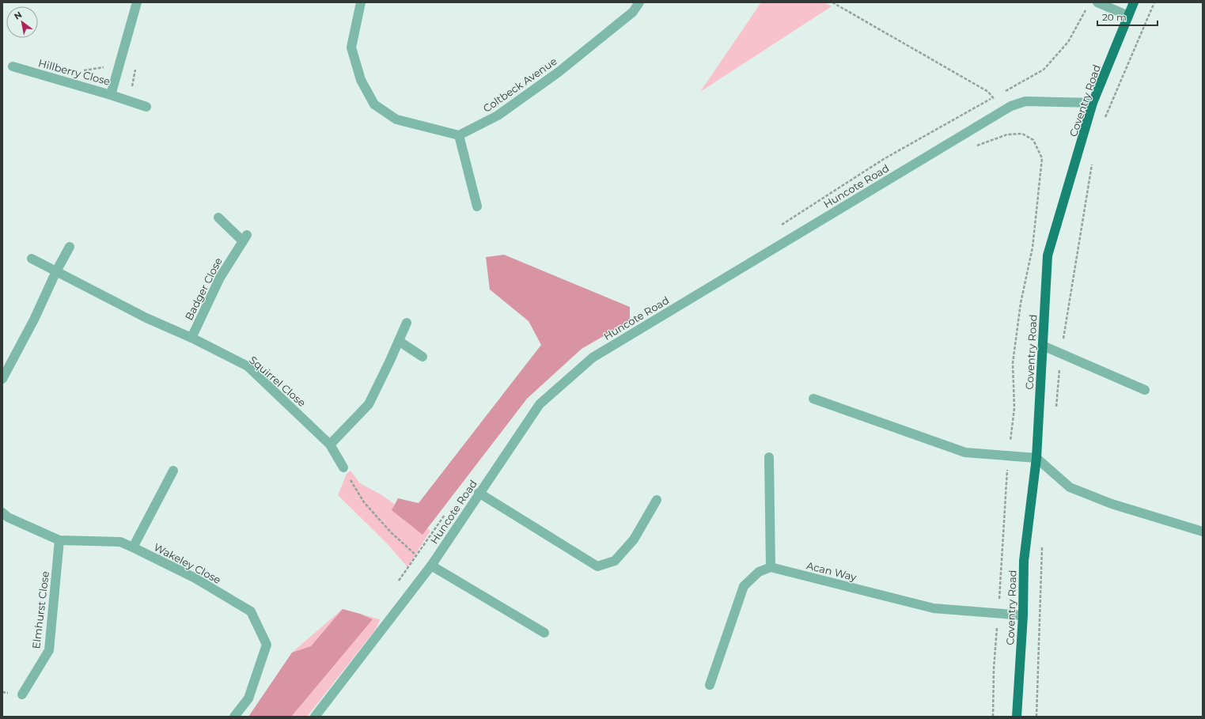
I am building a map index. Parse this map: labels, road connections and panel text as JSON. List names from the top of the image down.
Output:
{
  "streets": {
    "main road": ["Coventry Road"],
    "street": [
      "Hillberry Close",
      "Coltbeck Avenue",
      "Huncote Road",
      "Badger Close",
      "Squirrel Close",
      "Wakeley Close",
      "Acan Way",
      "Elmhurst Close"
    ]
  },
  "crossings": [
    ["Coventry Road", "Huncote Road"],
    ["Coventry Road", "Acan Way"],
    ["Badger Close", "Squirrel Close"],
    ["Wakeley Close", "Elmhurst Close"]
  ],
  "scale_bar": "20 m",
  "north": "top left"
}
